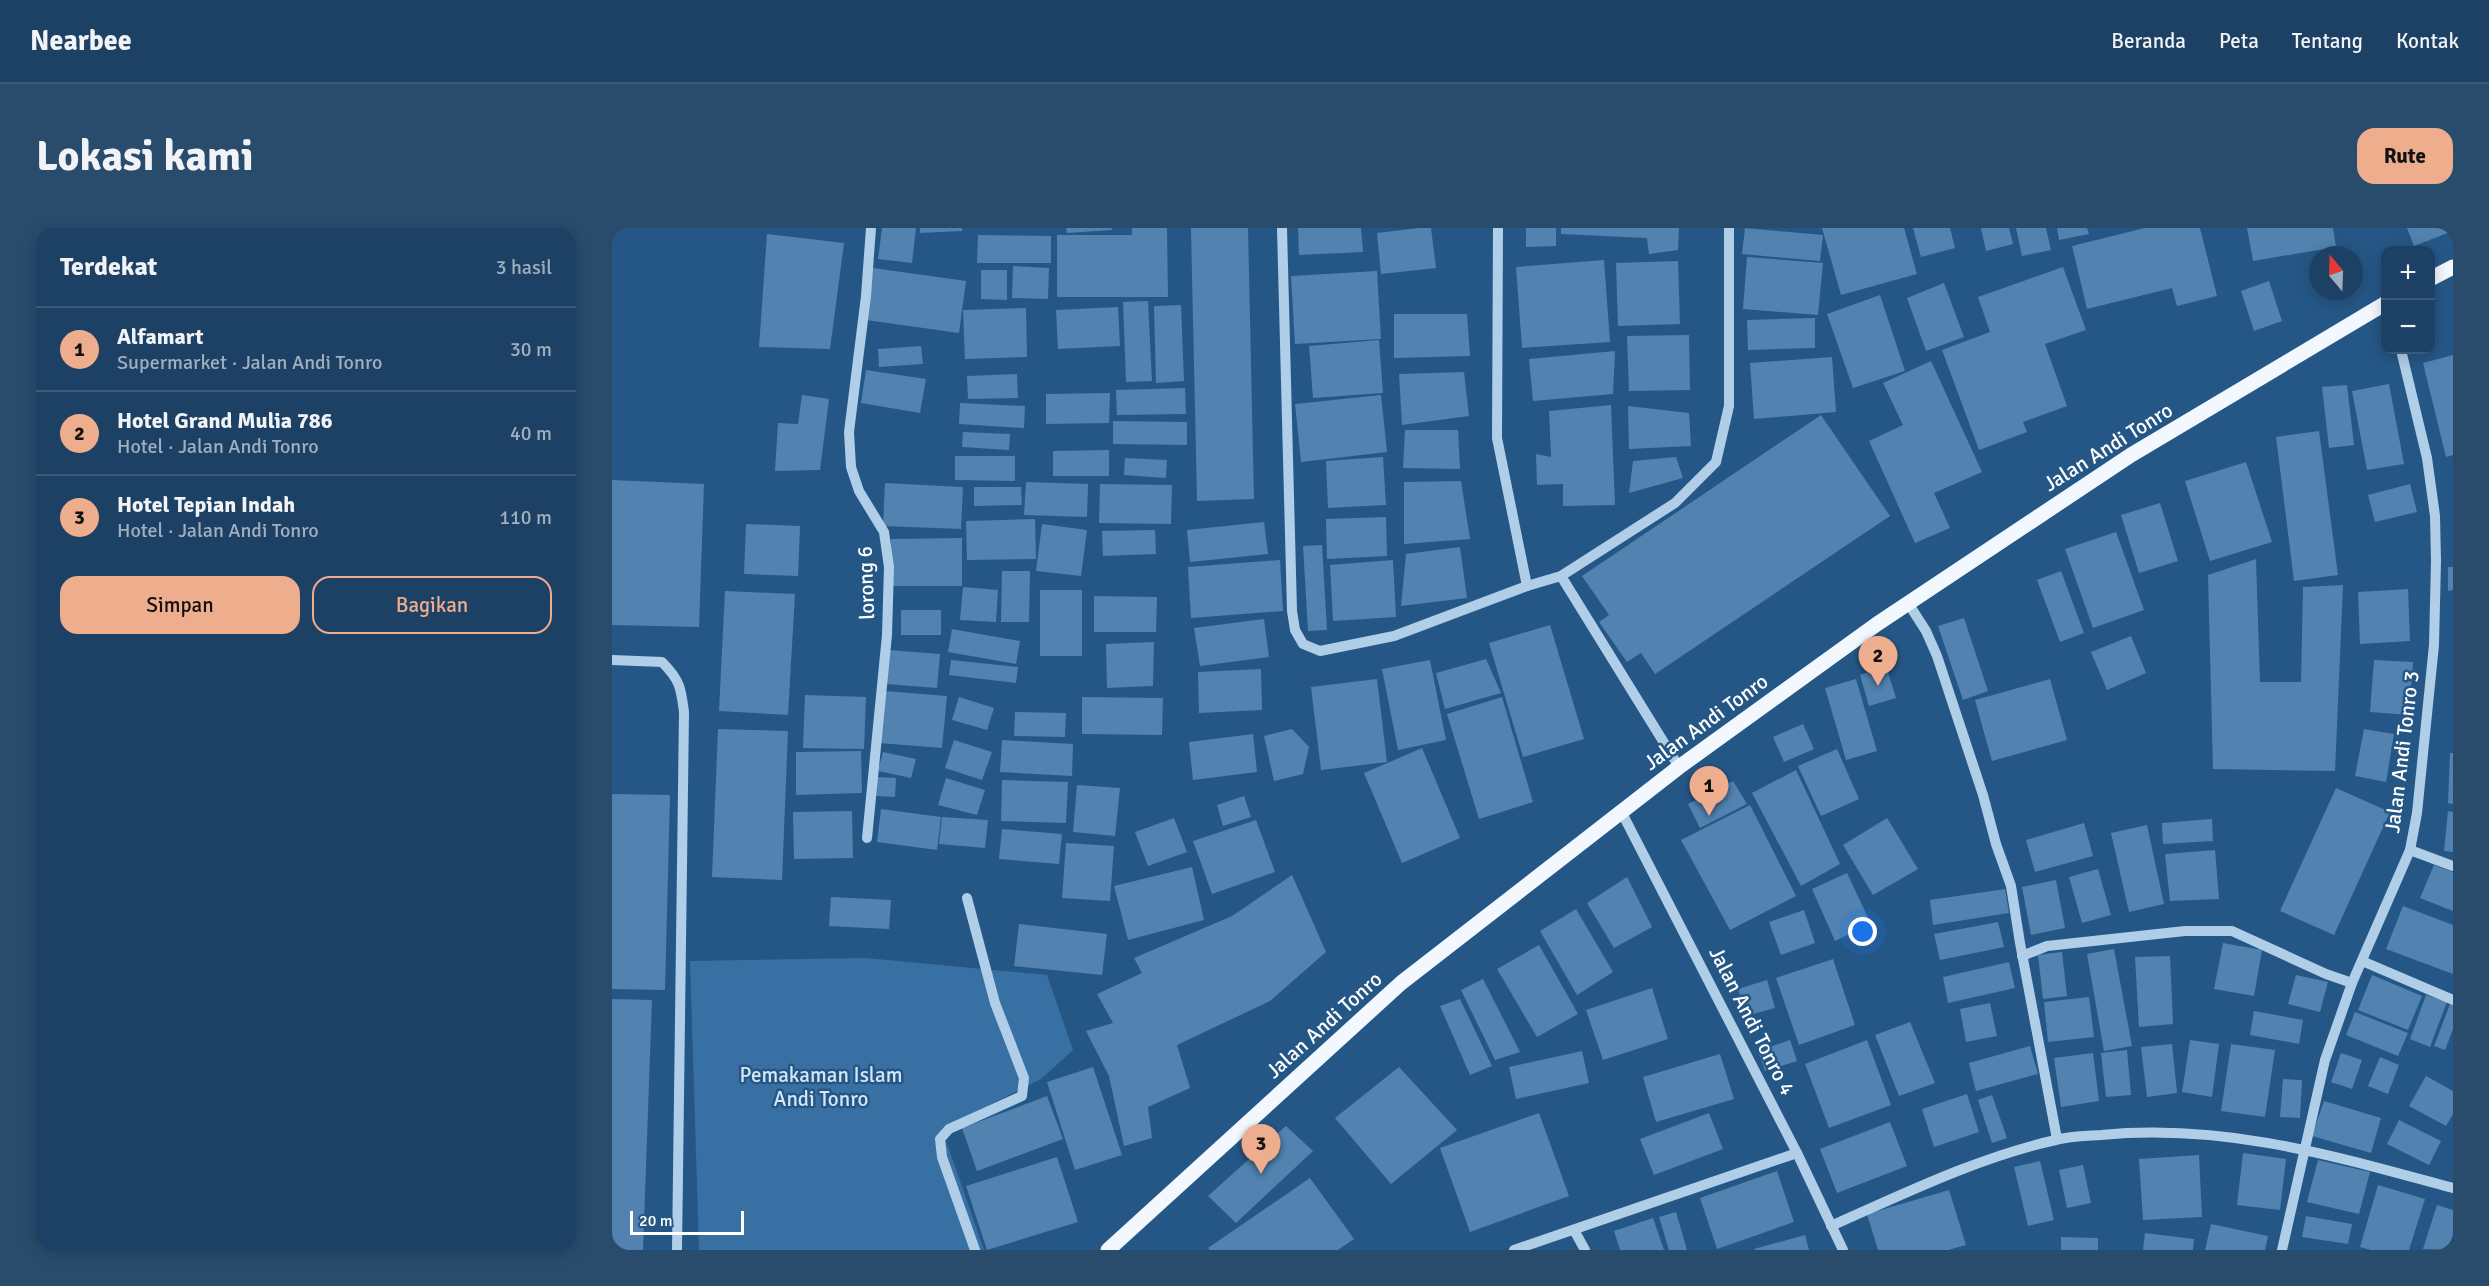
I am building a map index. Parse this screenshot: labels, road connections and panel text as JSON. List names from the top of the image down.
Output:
{
  "streets": {
    "main road": ["Jalan Andi Tonro"],
    "street": ["lorong 6", "Jalan Andi Tonro 3", "Jalan Andi Tonro 4"]
  },
  "crossings": [
    ["Jalan Andi Tonro", "Jalan Andi Tonro 4"]
  ],
  "parks": ["Pemakaman Islam Andi Tonro"],
  "scale_bar": "20 m",
  "north": "top",
  "page": {
    "header": "Nearbee",
    "nav": [
      "Beranda",
      "Peta",
      "Tentang",
      "Kontak"
    ],
    "buttons": [
      "Rute",
      ["Simpan", "Bagikan"]
    ],
    "title": "Lokasi kami",
    "heading": ["Terdekat", "3 hasil"],
    "map_buttons": ["+", "−"],
    "list": [
      {
        "mark": "1",
        "name": "Alfamart",
        "note": "Supermarket · Jalan Andi Tonro",
        "value": "30 m"
      },
      {
        "mark": "2",
        "name": "Hotel Grand Mulia 786",
        "note": "Hotel · Jalan Andi Tonro",
        "value": "40 m"
      },
      {
        "mark": "3",
        "name": "Hotel Tepian Indah",
        "note": "Hotel · Jalan Andi Tonro",
        "value": "110 m"
      }
    ],
    "pins": ["2", "1", "3"],
    "scale": "20 m"
  }
}
